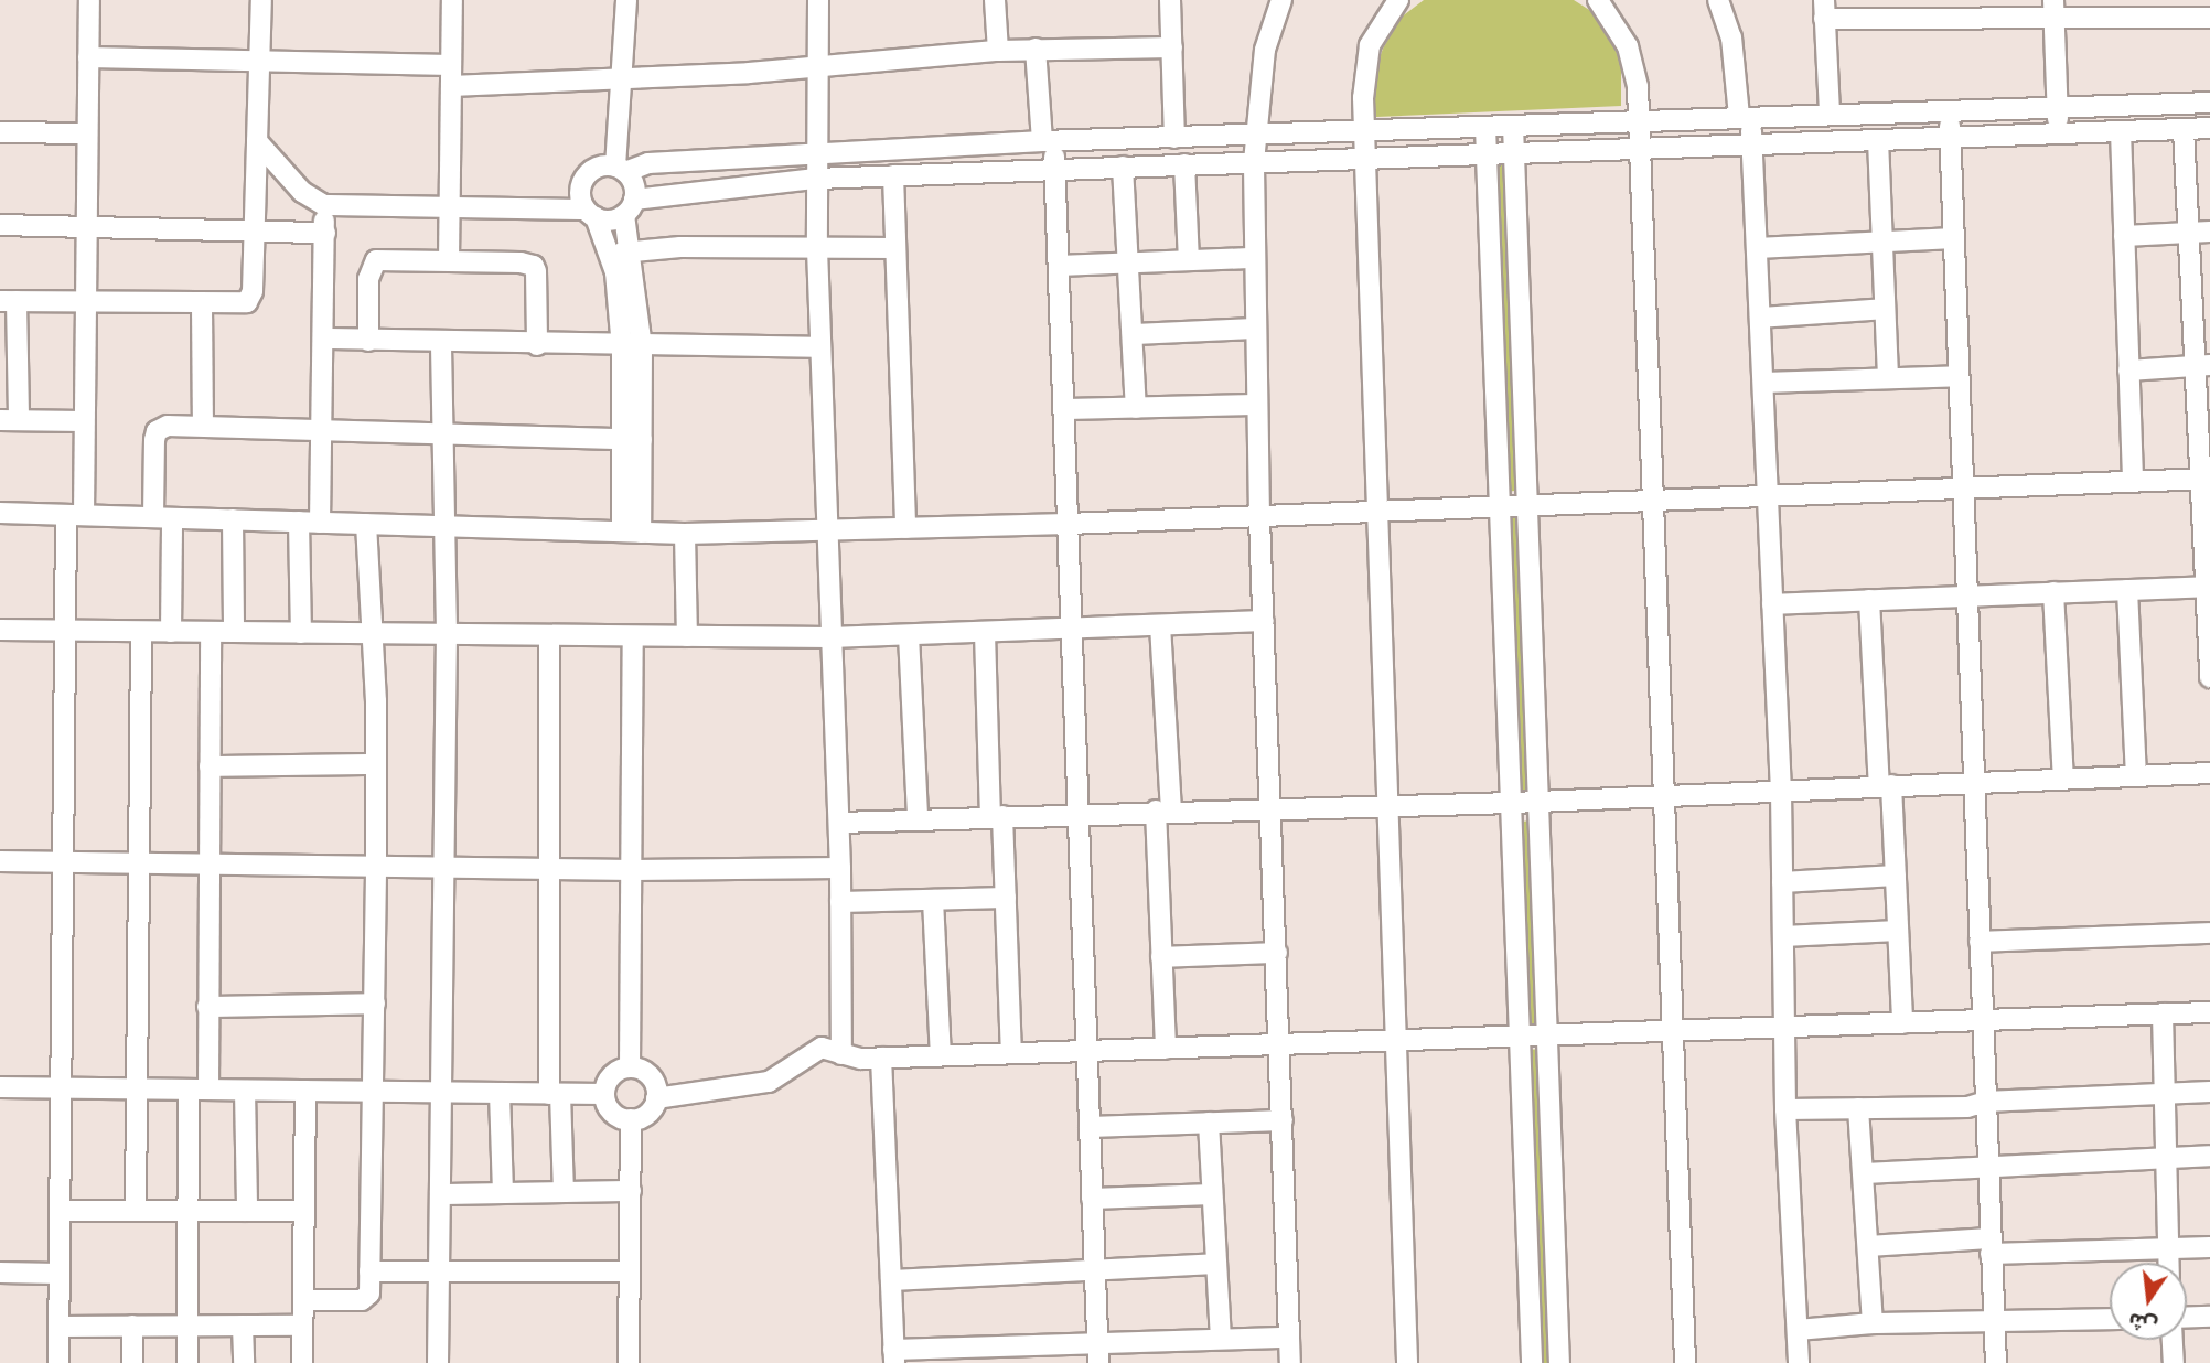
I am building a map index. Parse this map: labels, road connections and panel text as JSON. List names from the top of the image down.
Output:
{
  "north": "bottom"
}
